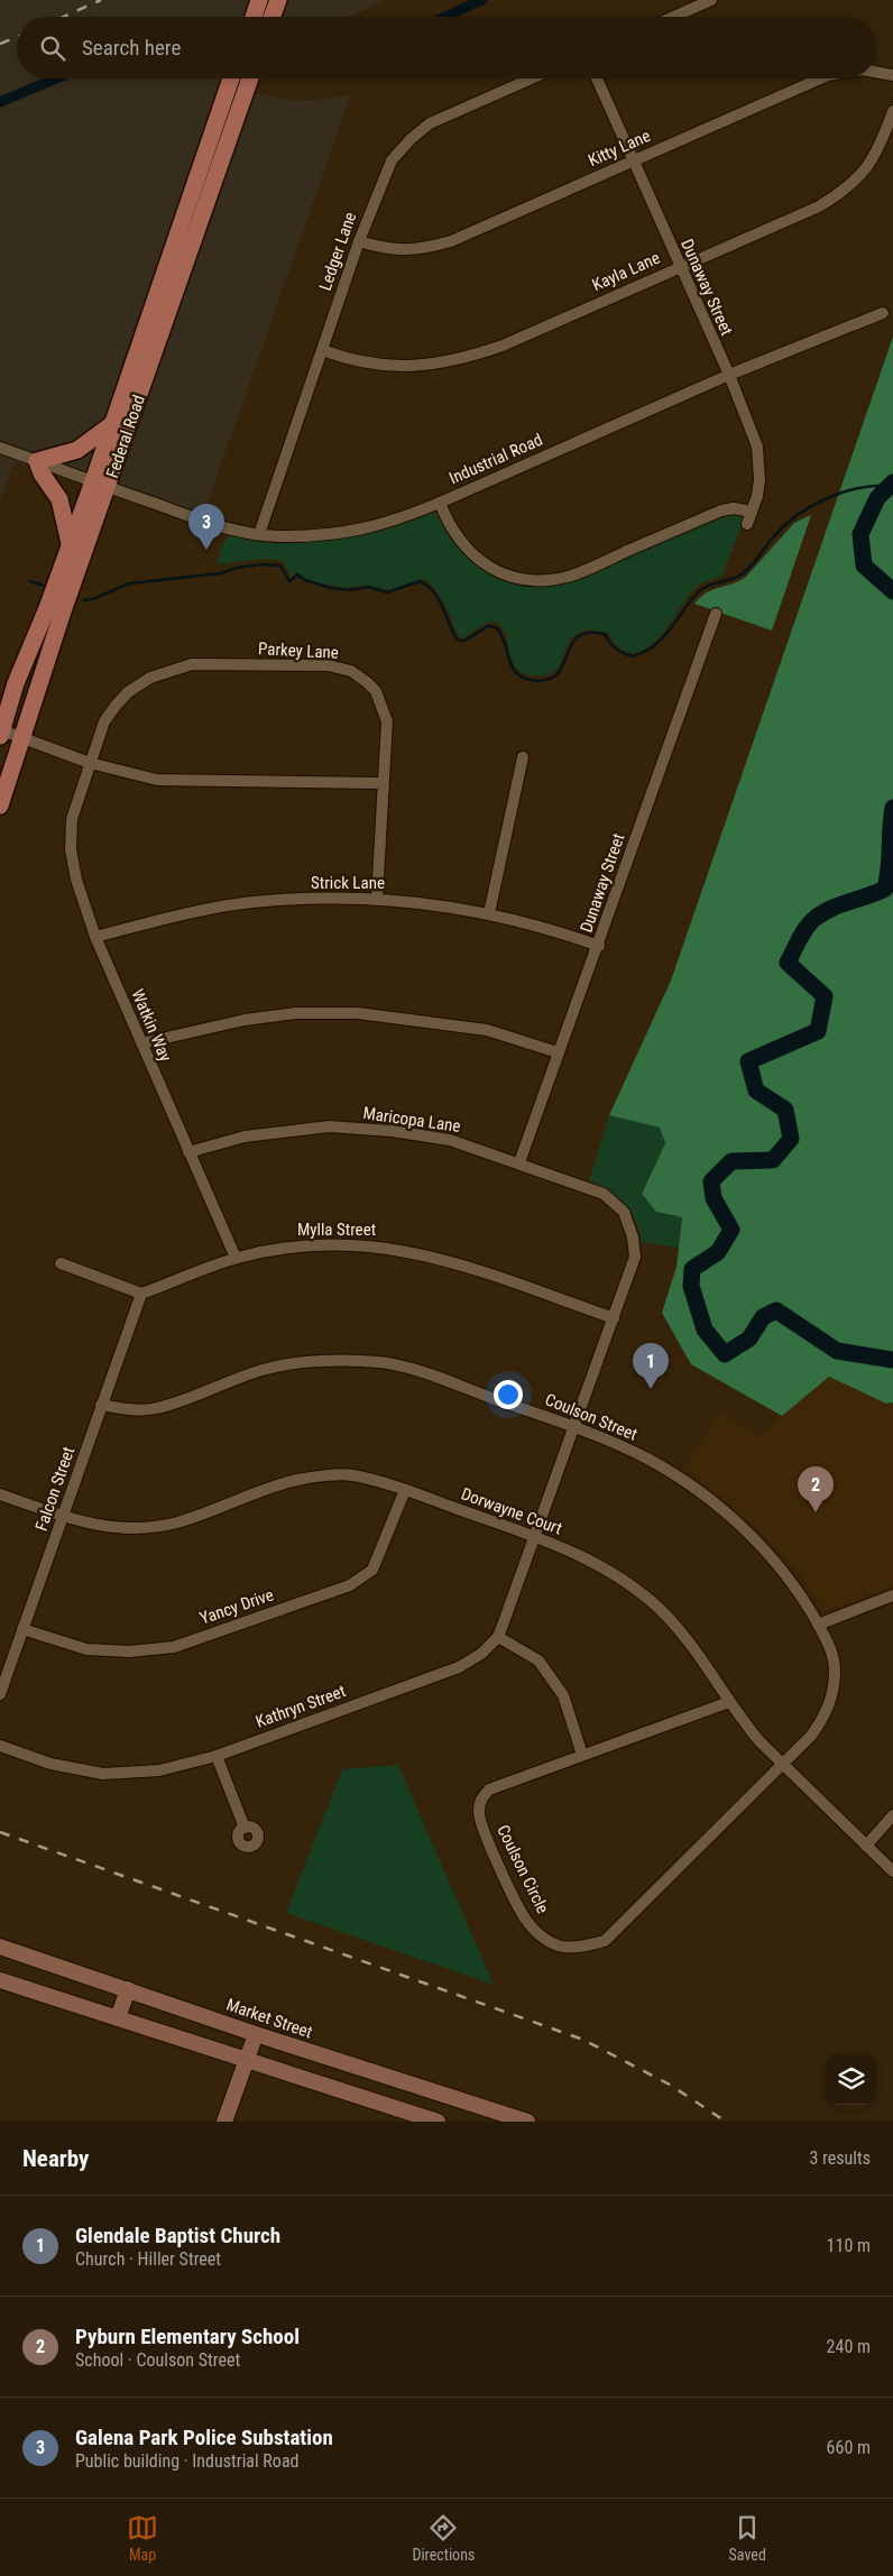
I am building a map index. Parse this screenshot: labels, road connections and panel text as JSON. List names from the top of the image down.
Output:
{
  "streets": {
    "main road": ["Federal Road", "Market Street"],
    "street": [
      "Kitty Lane",
      "Ledger Lane",
      "Kayla Lane",
      "Dunaway Street",
      "Industrial Road",
      "Parkey Lane",
      "Strick Lane",
      "Watkin Way",
      "Maricopa Lane",
      "Mylla Street",
      "Coulson Street",
      "Falcon Street",
      "Dorwayne Court",
      "Yancy Drive",
      "Kathryn Street",
      "Coulson Circle"
    ]
  },
  "crossings": [
    ["Kitty Lane", "Ledger Lane"],
    ["Kitty Lane", "Dunaway Street"],
    ["Ledger Lane", "Kayla Lane"],
    ["Ledger Lane", "Industrial Road"],
    ["Kayla Lane", "Dunaway Street"],
    ["Dunaway Street", "Industrial Road"],
    ["Dunaway Street", "Strick Lane"],
    ["Dunaway Street", "Maricopa Lane"],
    ["Federal Road", "Industrial Road"],
    ["Parkey Lane", "Strick Lane"],
    ["Parkey Lane", "Watkin Way"],
    ["Strick Lane", "Watkin Way"],
    ["Watkin Way", "Maricopa Lane"],
    ["Watkin Way", "Mylla Street"],
    ["Maricopa Lane", "Kathryn Street"],
    ["Mylla Street", "Falcon Street"],
    ["Mylla Street", "Kathryn Street"],
    ["Coulson Street", "Falcon Street"],
    ["Coulson Street", "Dorwayne Court"],
    ["Coulson Street", "Kathryn Street"],
    ["Coulson Street", "Coulson Circle"],
    ["Falcon Street", "Dorwayne Court"],
    ["Falcon Street", "Yancy Drive"],
    ["Dorwayne Court", "Yancy Drive"],
    ["Dorwayne Court", "Kathryn Street"],
    ["Dorwayne Court", "Coulson Circle"]
  ],
  "page": {
    "search": "Search here",
    "pins": ["3", "1", "2"],
    "heading": ["Nearby", "3 results"],
    "list": [
      {
        "mark": "1",
        "name": "Glendale Baptist Church",
        "note": "Church · Hiller Street",
        "value": "110 m"
      },
      {
        "mark": "2",
        "name": "Pyburn Elementary School",
        "note": "School · Coulson Street",
        "value": "240 m"
      },
      {
        "mark": "3",
        "name": "Galena Park Police Substation",
        "note": "Public building · Industrial Road",
        "value": "660 m"
      }
    ],
    "nav": ["Map", "Directions", "Saved"]
  }
}
